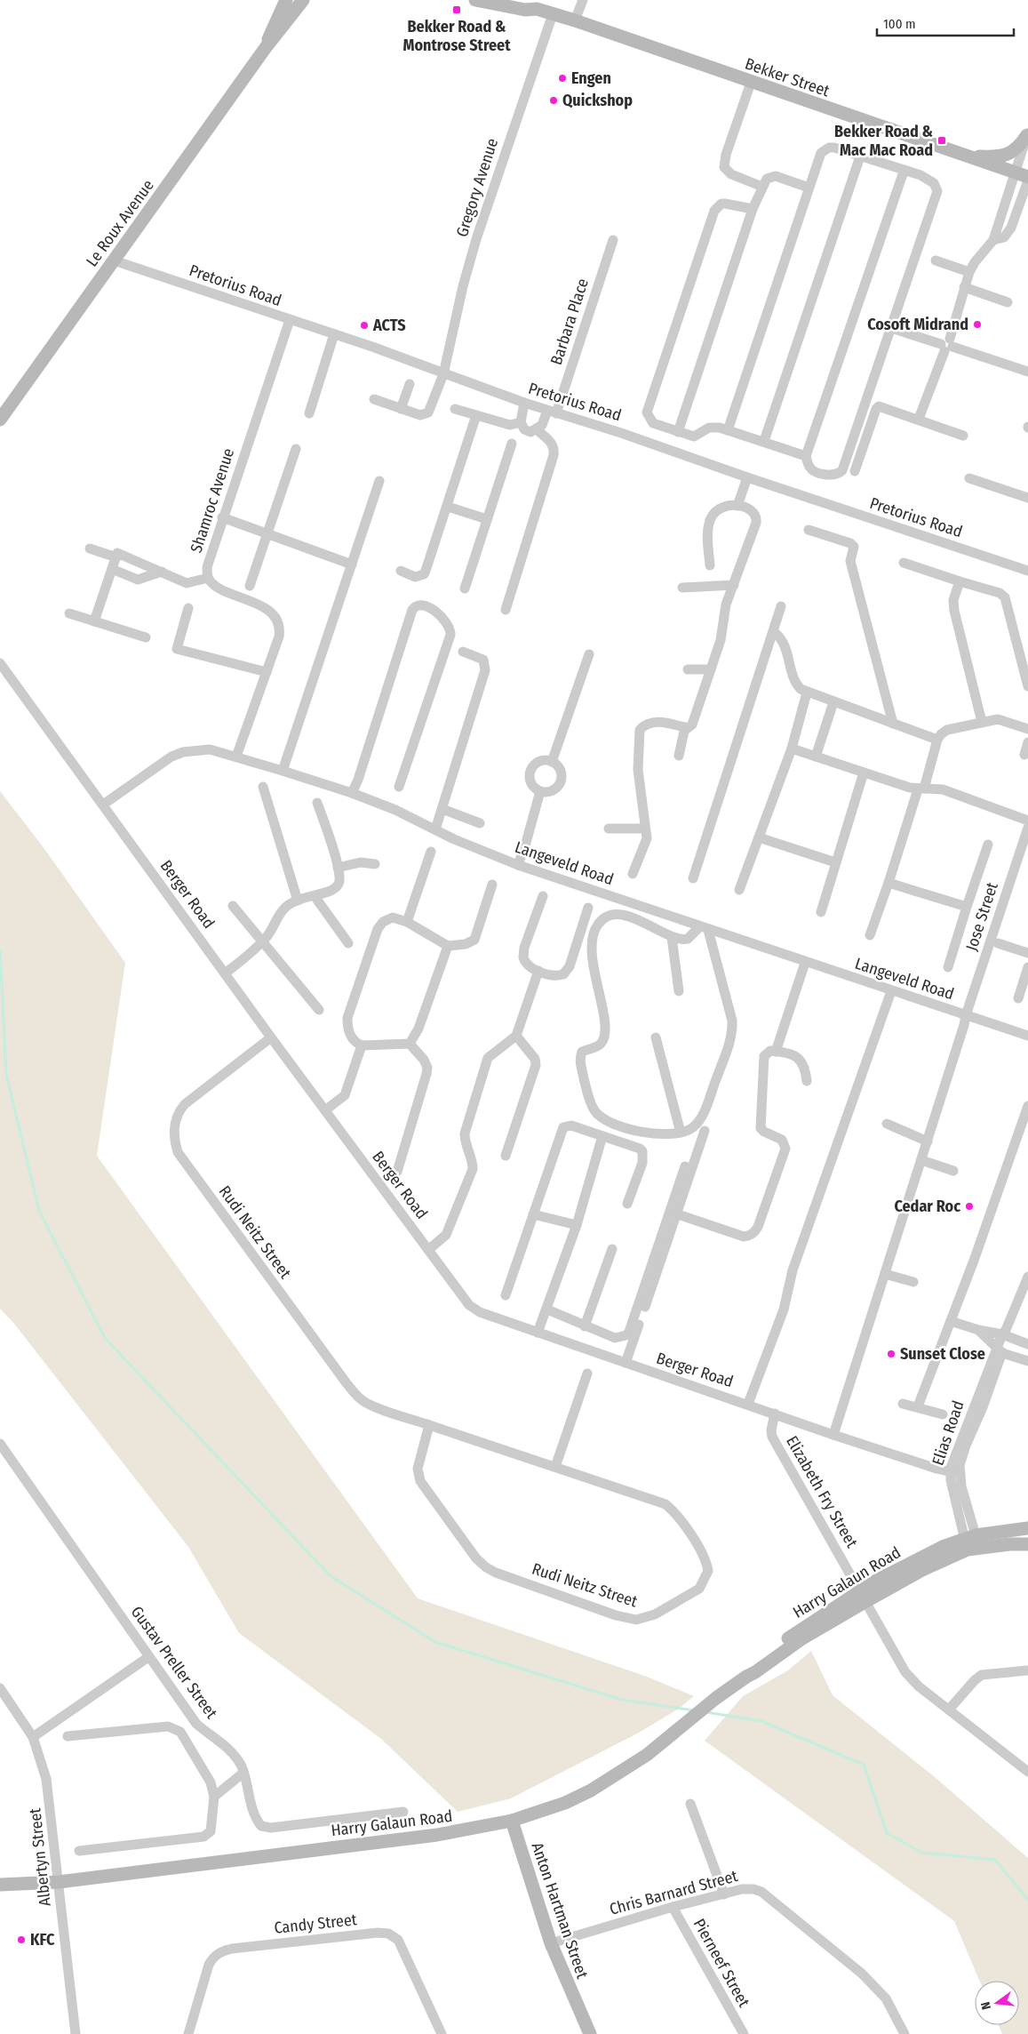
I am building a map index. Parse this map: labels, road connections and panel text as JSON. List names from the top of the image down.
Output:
{
  "streets": {
    "main road": [
      "Bekker Street",
      "Le Roux Avenue",
      "Harry Galaun Road",
      "Anton Hartman Street"
    ],
    "street": [
      "Gregory Avenue",
      "Pretorius Road",
      "Barbara Place",
      "Shamroc Avenue",
      "Langeveld Road",
      "Berger Road",
      "Jose Street",
      "Rudi Neitz Street",
      "Elias Road",
      "Elizabeth Fry Street",
      "Gustav Preller Street",
      "Albertyn Street",
      "Chris Barnard Street",
      "Candy Street",
      "Pierneef Street"
    ]
  },
  "crossings": [
    ["Bekker Street", "Gregory Avenue"],
    ["Gregory Avenue", "Pretorius Road"],
    ["Le Roux Avenue", "Pretorius Road"],
    ["Pretorius Road", "Barbara Place"],
    ["Pretorius Road", "Shamroc Avenue"],
    ["Shamroc Avenue", "Langeveld Road"],
    ["Langeveld Road", "Berger Road"],
    ["Langeveld Road", "Jose Street"],
    ["Berger Road", "Jose Street"],
    ["Berger Road", "Rudi Neitz Street"],
    ["Berger Road", "Elias Road"],
    ["Berger Road", "Elizabeth Fry Street"],
    ["Elias Road", "Harry Galaun Road"],
    ["Elizabeth Fry Street", "Harry Galaun Road"],
    ["Harry Galaun Road", "Albertyn Street"],
    ["Harry Galaun Road", "Anton Hartman Street"],
    ["Chris Barnard Street", "Anton Hartman Street"],
    ["Chris Barnard Street", "Pierneef Street"]
  ],
  "places": {
    "transit": ["Bekker Road & Montrose Street", "Bekker Road & Mac Mac Road"],
    "other": [
      "Engen",
      "Quickshop",
      "Cosoft Midrand",
      "ACTS",
      "Cedar Roc",
      "Sunset Close",
      "KFC"
    ]
  },
  "scale_bar": "100 m",
  "north": "left"
}
